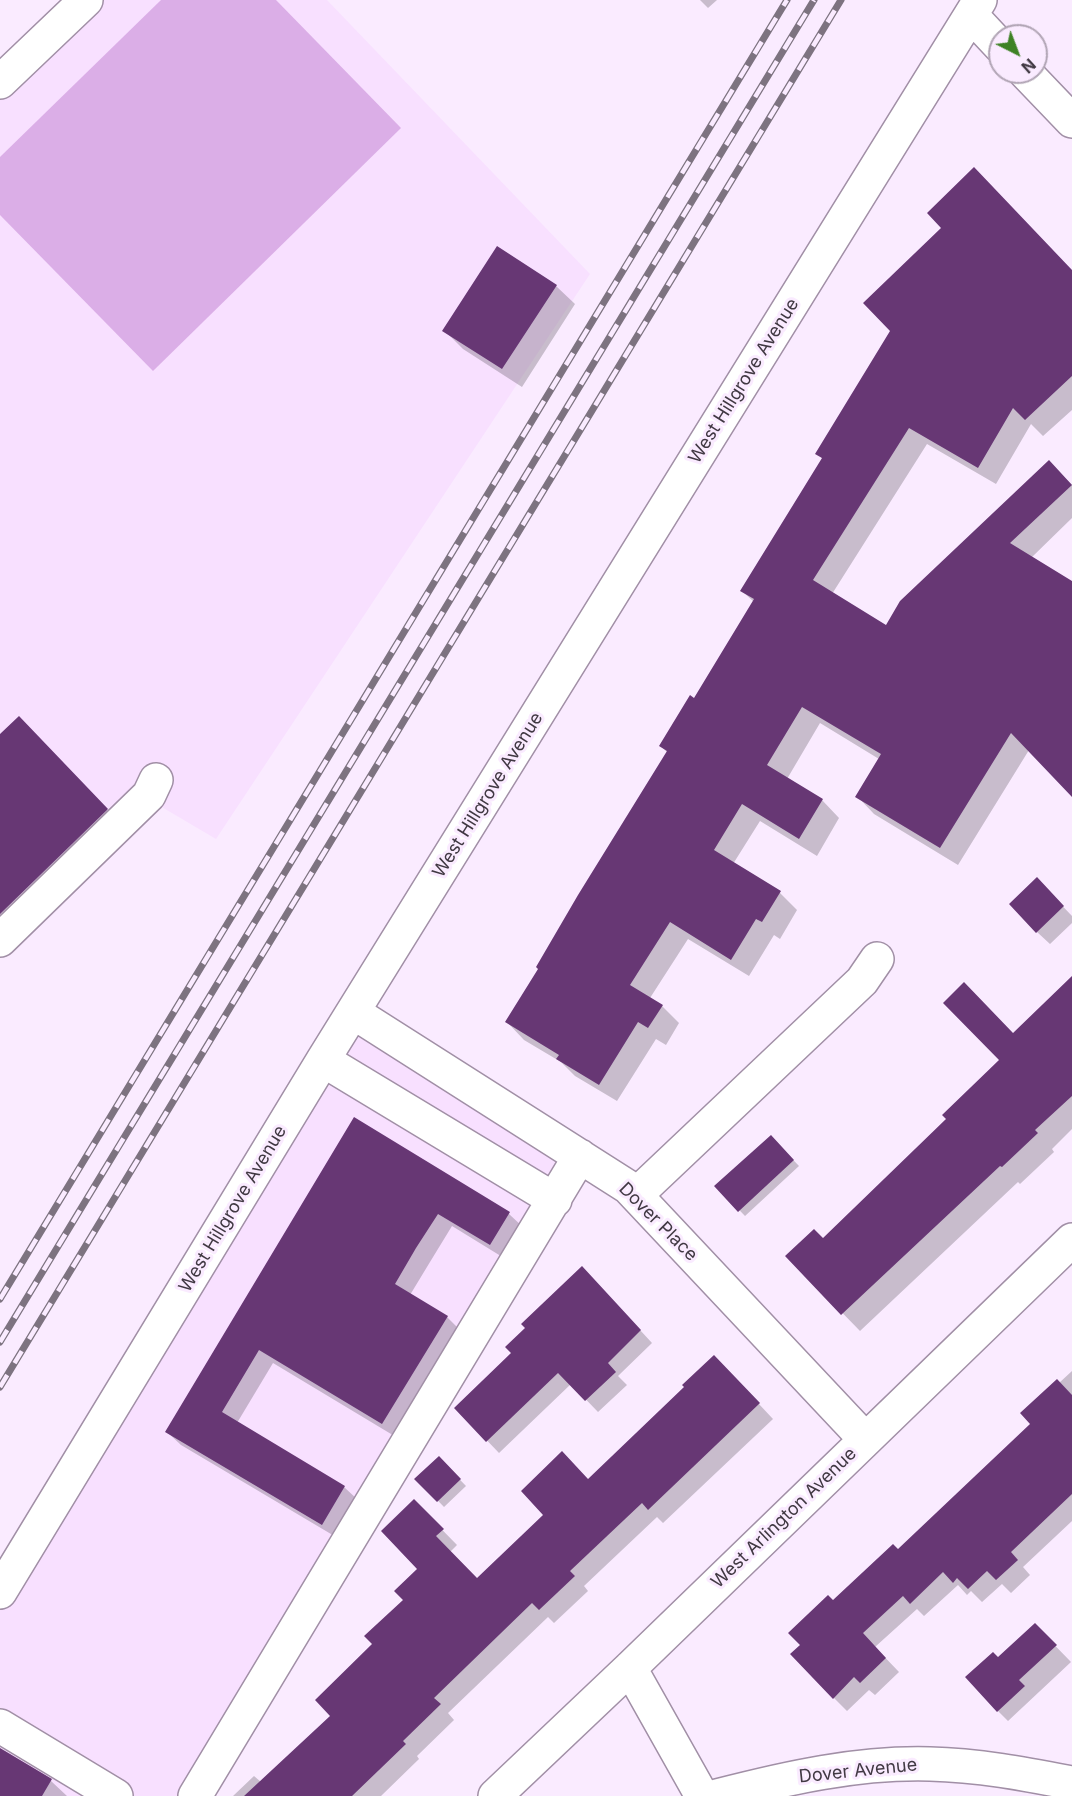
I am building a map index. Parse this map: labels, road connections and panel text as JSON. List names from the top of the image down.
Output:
{
  "streets": {
    "street": [
      "West Hillgrove Avenue",
      "Dover Place",
      "West Arlington Avenue",
      "Dover Avenue"
    ]
  },
  "crossings": [
    ["West Hillgrove Avenue", "Dover Place"],
    ["Dover Place", "West Arlington Avenue"]
  ],
  "north": "bottom right"
}
